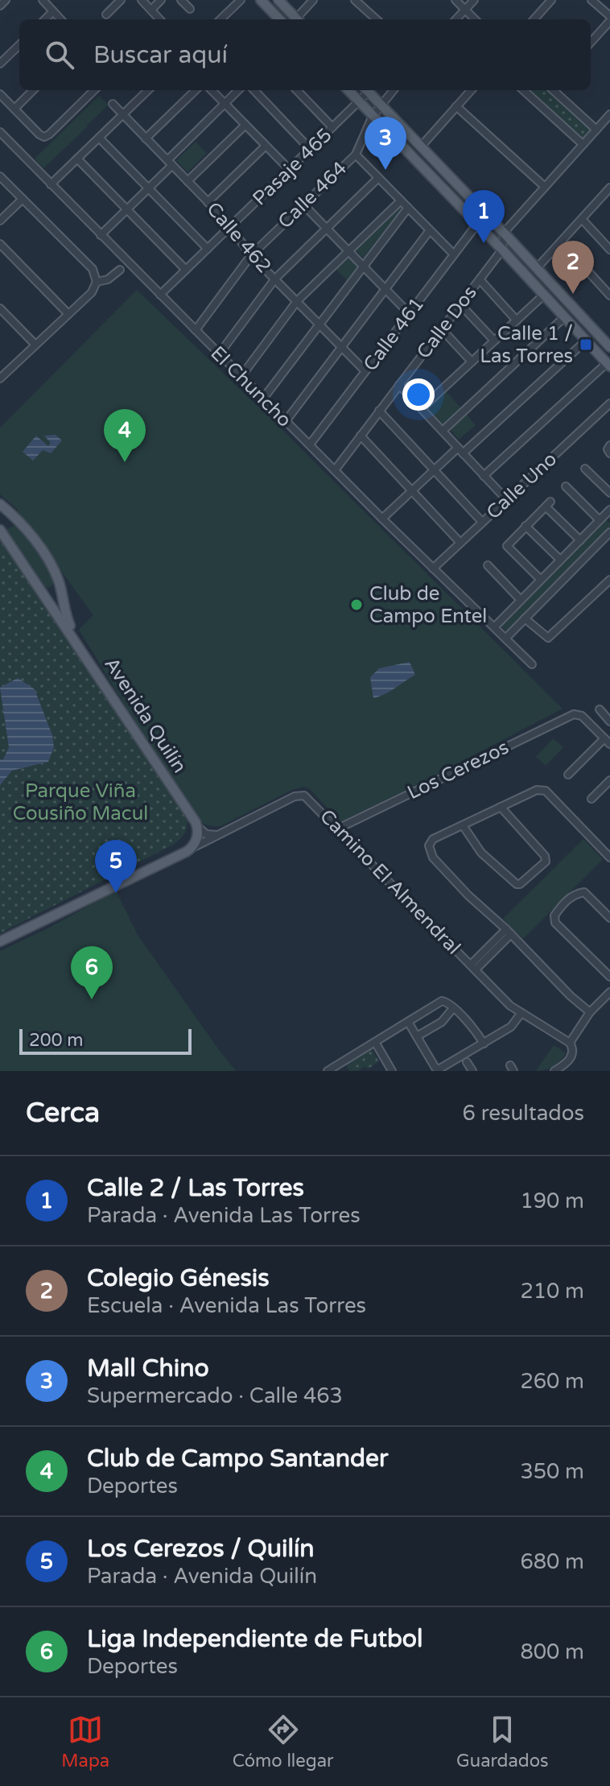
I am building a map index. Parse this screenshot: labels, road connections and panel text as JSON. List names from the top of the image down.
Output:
{
  "streets": {
    "main road": ["Avenida Quilín"],
    "street": [
      "Pasaje 465",
      "Calle 464",
      "Calle 462",
      "Calle Dos",
      "Calle 461",
      "El Chuncho",
      "Calle Uno",
      "Los Cerezos",
      "Camino El Almendral"
    ]
  },
  "crossings": [
    ["Pasaje 465", "Calle 462"],
    ["Pasaje 465", "El Chuncho"],
    ["Calle 464", "Calle 462"],
    ["Calle 464", "El Chuncho"],
    ["Calle 462", "Calle 461"],
    ["Calle Dos", "El Chuncho"],
    ["Calle 461", "El Chuncho"],
    ["El Chuncho", "Calle Uno"],
    ["Los Cerezos", "Camino El Almendral"]
  ],
  "parks": ["Parque Viña Cousiño Macul"],
  "places": {
    "transit": ["Calle 1 / Las Torres"],
    "other": ["Club de Campo Entel"]
  },
  "scale_bar": "200 m",
  "page": {
    "search": "Buscar aquí",
    "pins": [
      "3",
      "1",
      "2",
      "4",
      "5",
      "6"
    ],
    "scale": "200 m",
    "heading": ["Cerca", "6 resultados"],
    "list": [
      {
        "mark": "1",
        "name": "Calle 2 / Las Torres",
        "note": "Parada · Avenida Las Torres",
        "value": "190 m"
      },
      {
        "mark": "2",
        "name": "Colegio Génesis",
        "note": "Escuela · Avenida Las Torres",
        "value": "210 m"
      },
      {
        "mark": "3",
        "name": "Mall Chino",
        "note": "Supermercado · Calle 463",
        "value": "260 m"
      },
      {
        "mark": "4",
        "name": "Club de Campo Santander",
        "note": "Deportes",
        "value": "350 m"
      },
      {
        "mark": "5",
        "name": "Los Cerezos / Quilín",
        "note": "Parada · Avenida Quilín",
        "value": "680 m"
      },
      {
        "mark": "6",
        "name": "Liga Independiente de Futbol",
        "note": "Deportes",
        "value": "800 m"
      }
    ],
    "nav": ["Mapa", "Cómo llegar", "Guardados"]
  }
}
